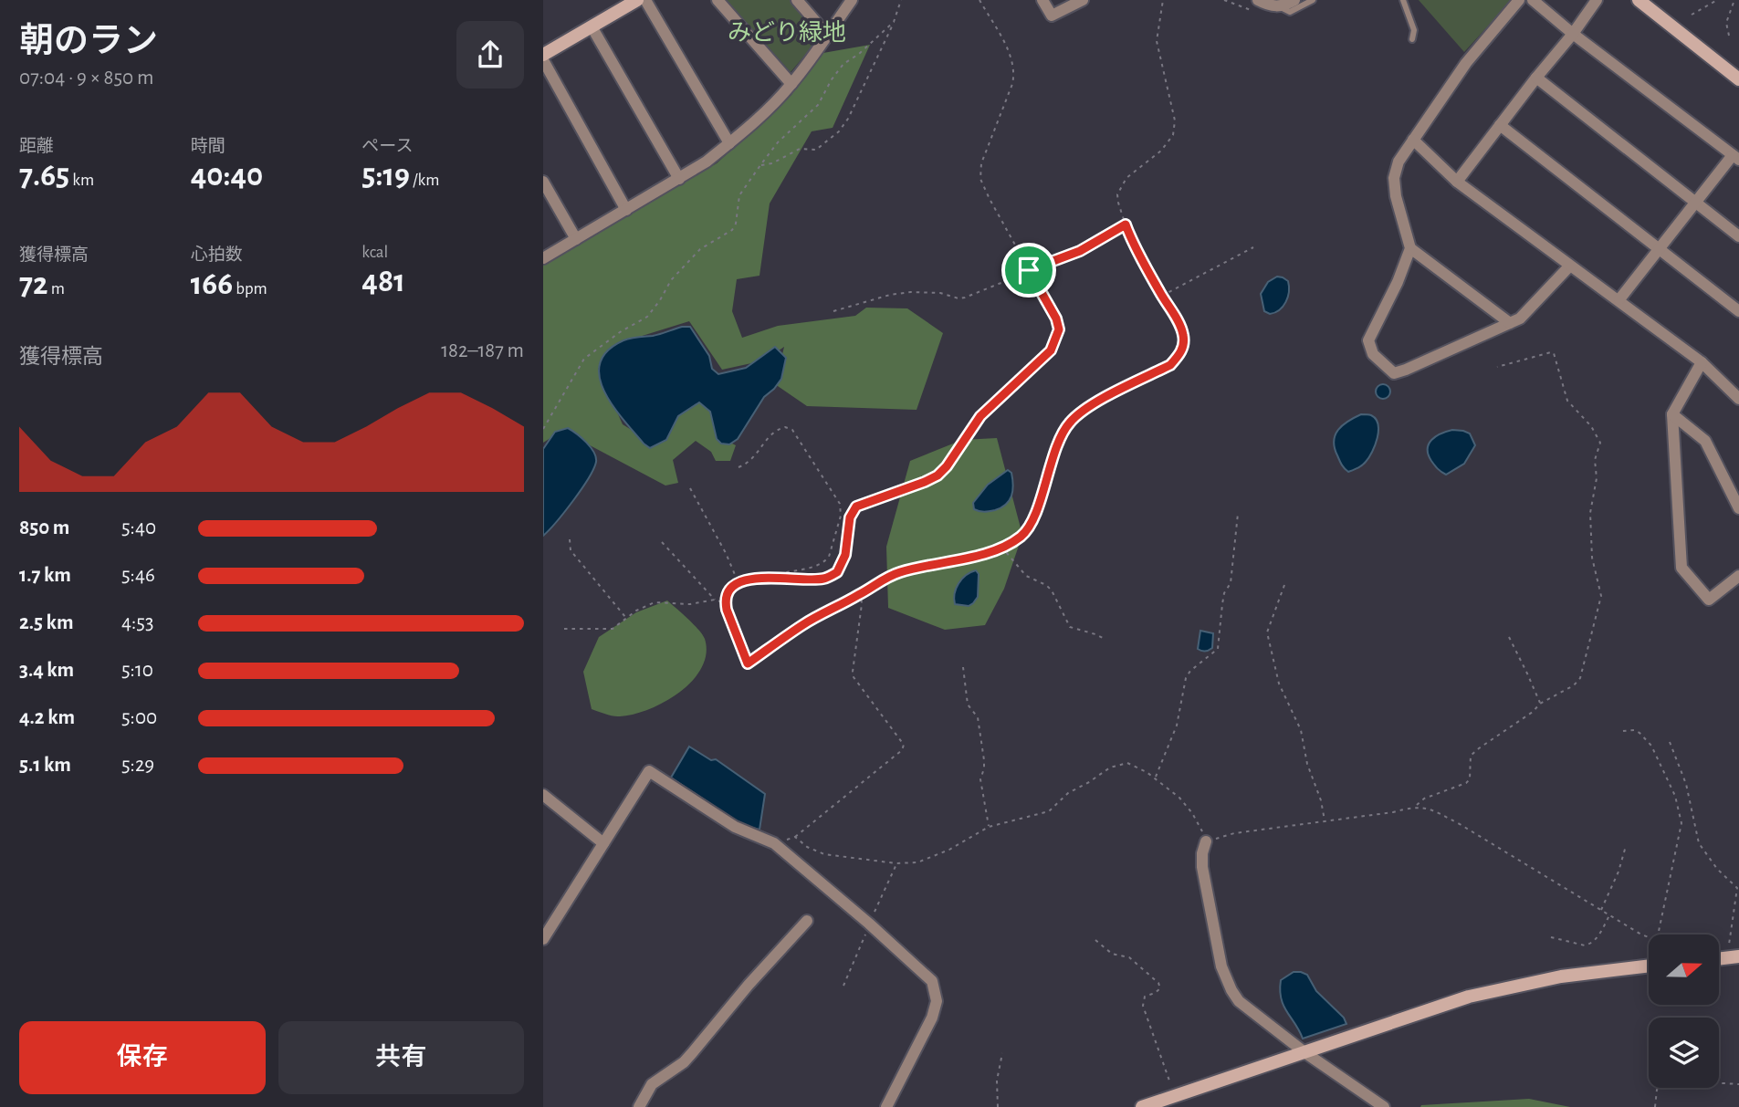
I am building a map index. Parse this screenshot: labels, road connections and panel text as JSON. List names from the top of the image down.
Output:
{
  "parks": ["みどり緑地"],
  "north": "right",
  "page": {
    "heading": ["朝のラン", "07:04 · 9 × 850 m"],
    "stats": [
      ["距離", "7.65 km"],
      ["時間", "40:40"],
      ["ペース", "5:19 /km"],
      ["獲得標高", "72 m"],
      ["心拍数", "166 bpm"],
      ["kcal", "481"]
    ],
    "chart": ["獲得標高", "182–187 m"],
    "list": [
      {
        "name": "850 m",
        "note": "5:40"
      },
      {
        "name": "1.7 km",
        "note": "5:46"
      },
      {
        "name": "2.5 km",
        "note": "4:53"
      },
      {
        "name": "3.4 km",
        "note": "5:10"
      },
      {
        "name": "4.2 km",
        "note": "5:00"
      },
      {
        "name": "5.1 km",
        "note": "5:29"
      }
    ],
    "buttons": ["保存", "共有"]
  }
}
